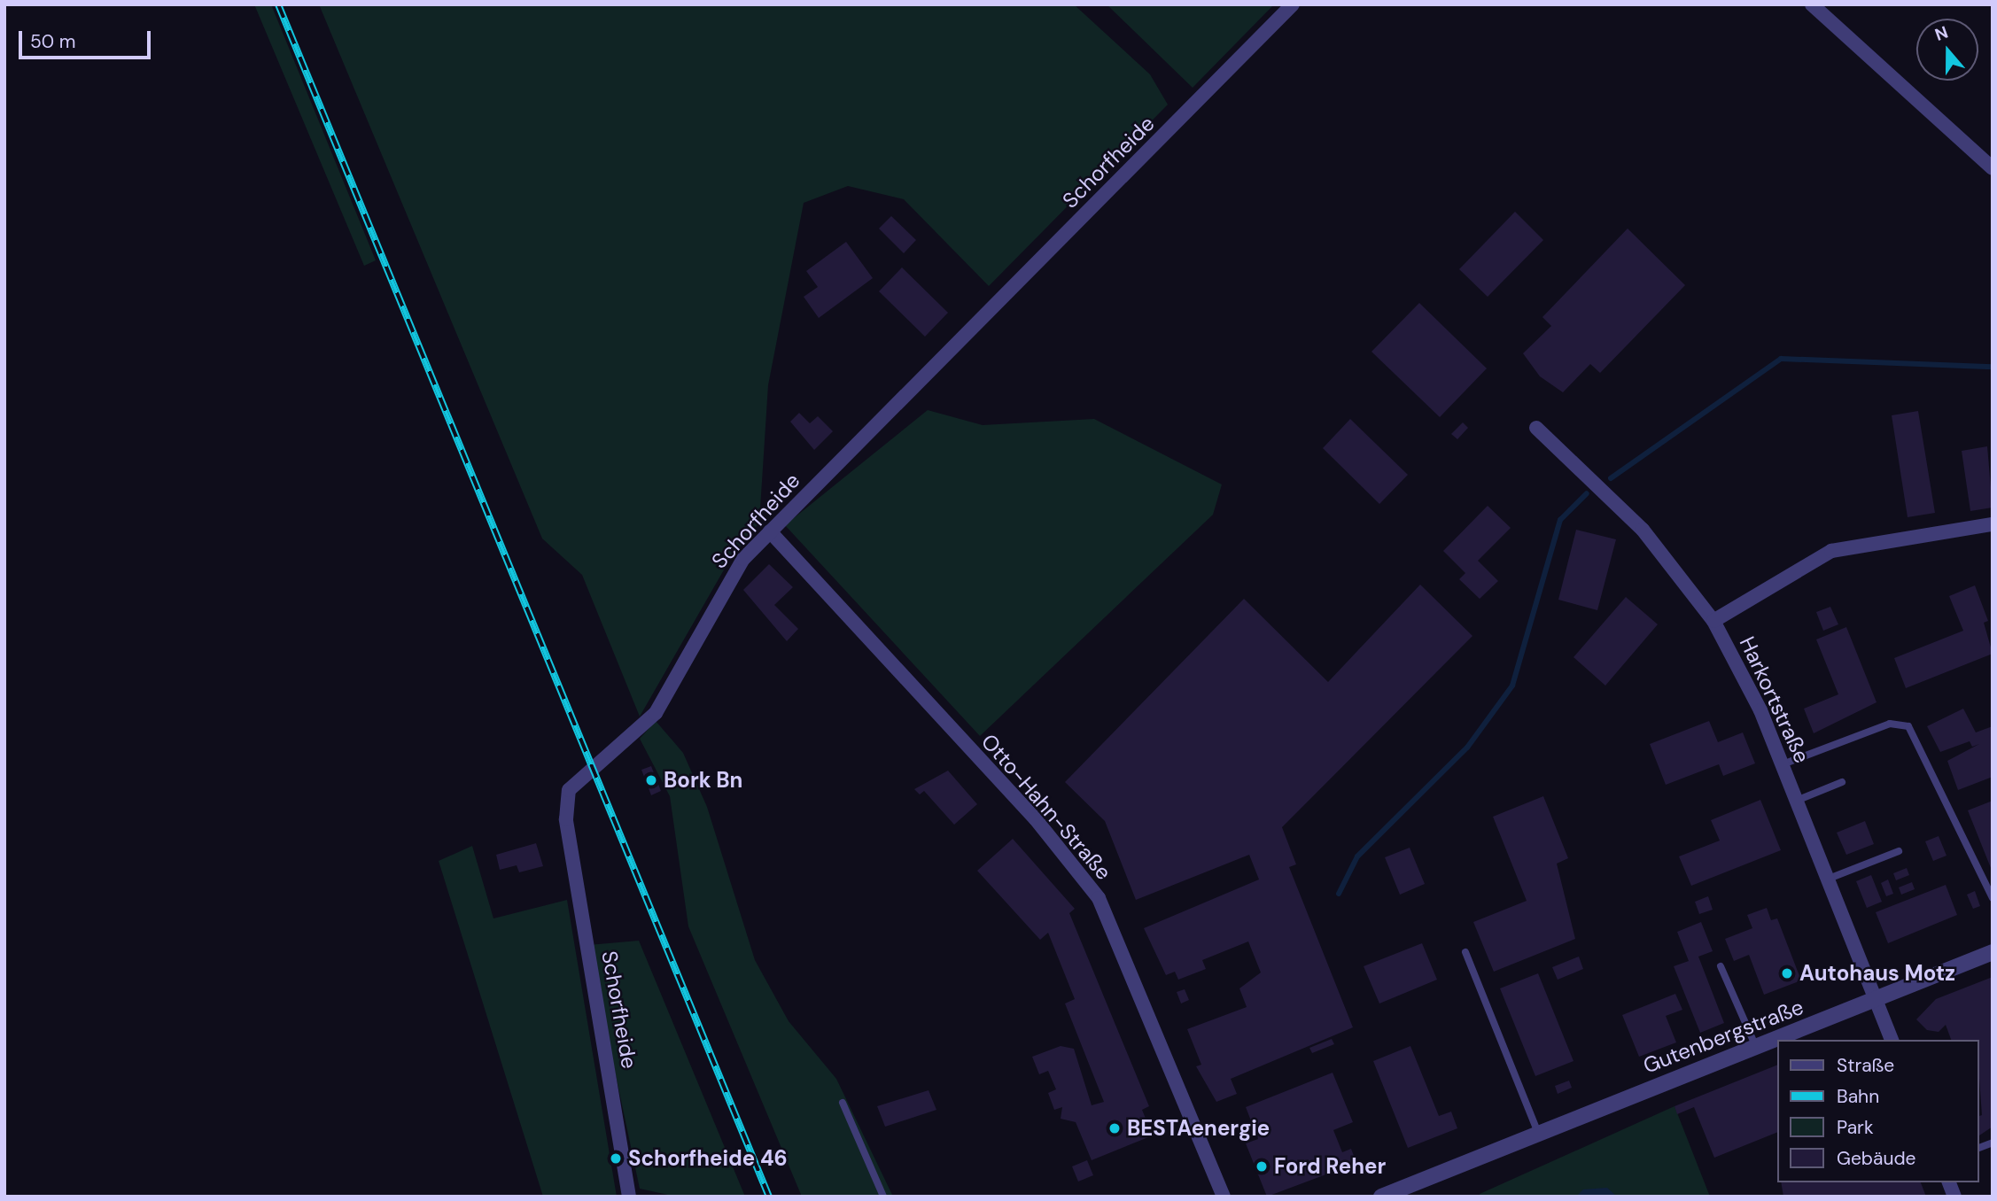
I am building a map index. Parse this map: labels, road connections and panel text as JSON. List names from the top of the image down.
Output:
{
  "streets": {
    "street": [
      "Schorfheide",
      "Harkortstraße",
      "Otto-Hahn-Straße",
      "Gutenbergstraße"
    ]
  },
  "crossings": [
    ["Schorfheide", "Otto-Hahn-Straße"],
    ["Harkortstraße", "Gutenbergstraße"]
  ],
  "places": [
    "Bork Bn",
    "Autohaus Motz",
    "BESTAenergie",
    "Schorfheide 46",
    "Ford Reher"
  ],
  "legend": [
    "Straße",
    "Bahn",
    "Park",
    "Gebäude"
  ],
  "scale_bar": "50 m",
  "north": "top"
}
